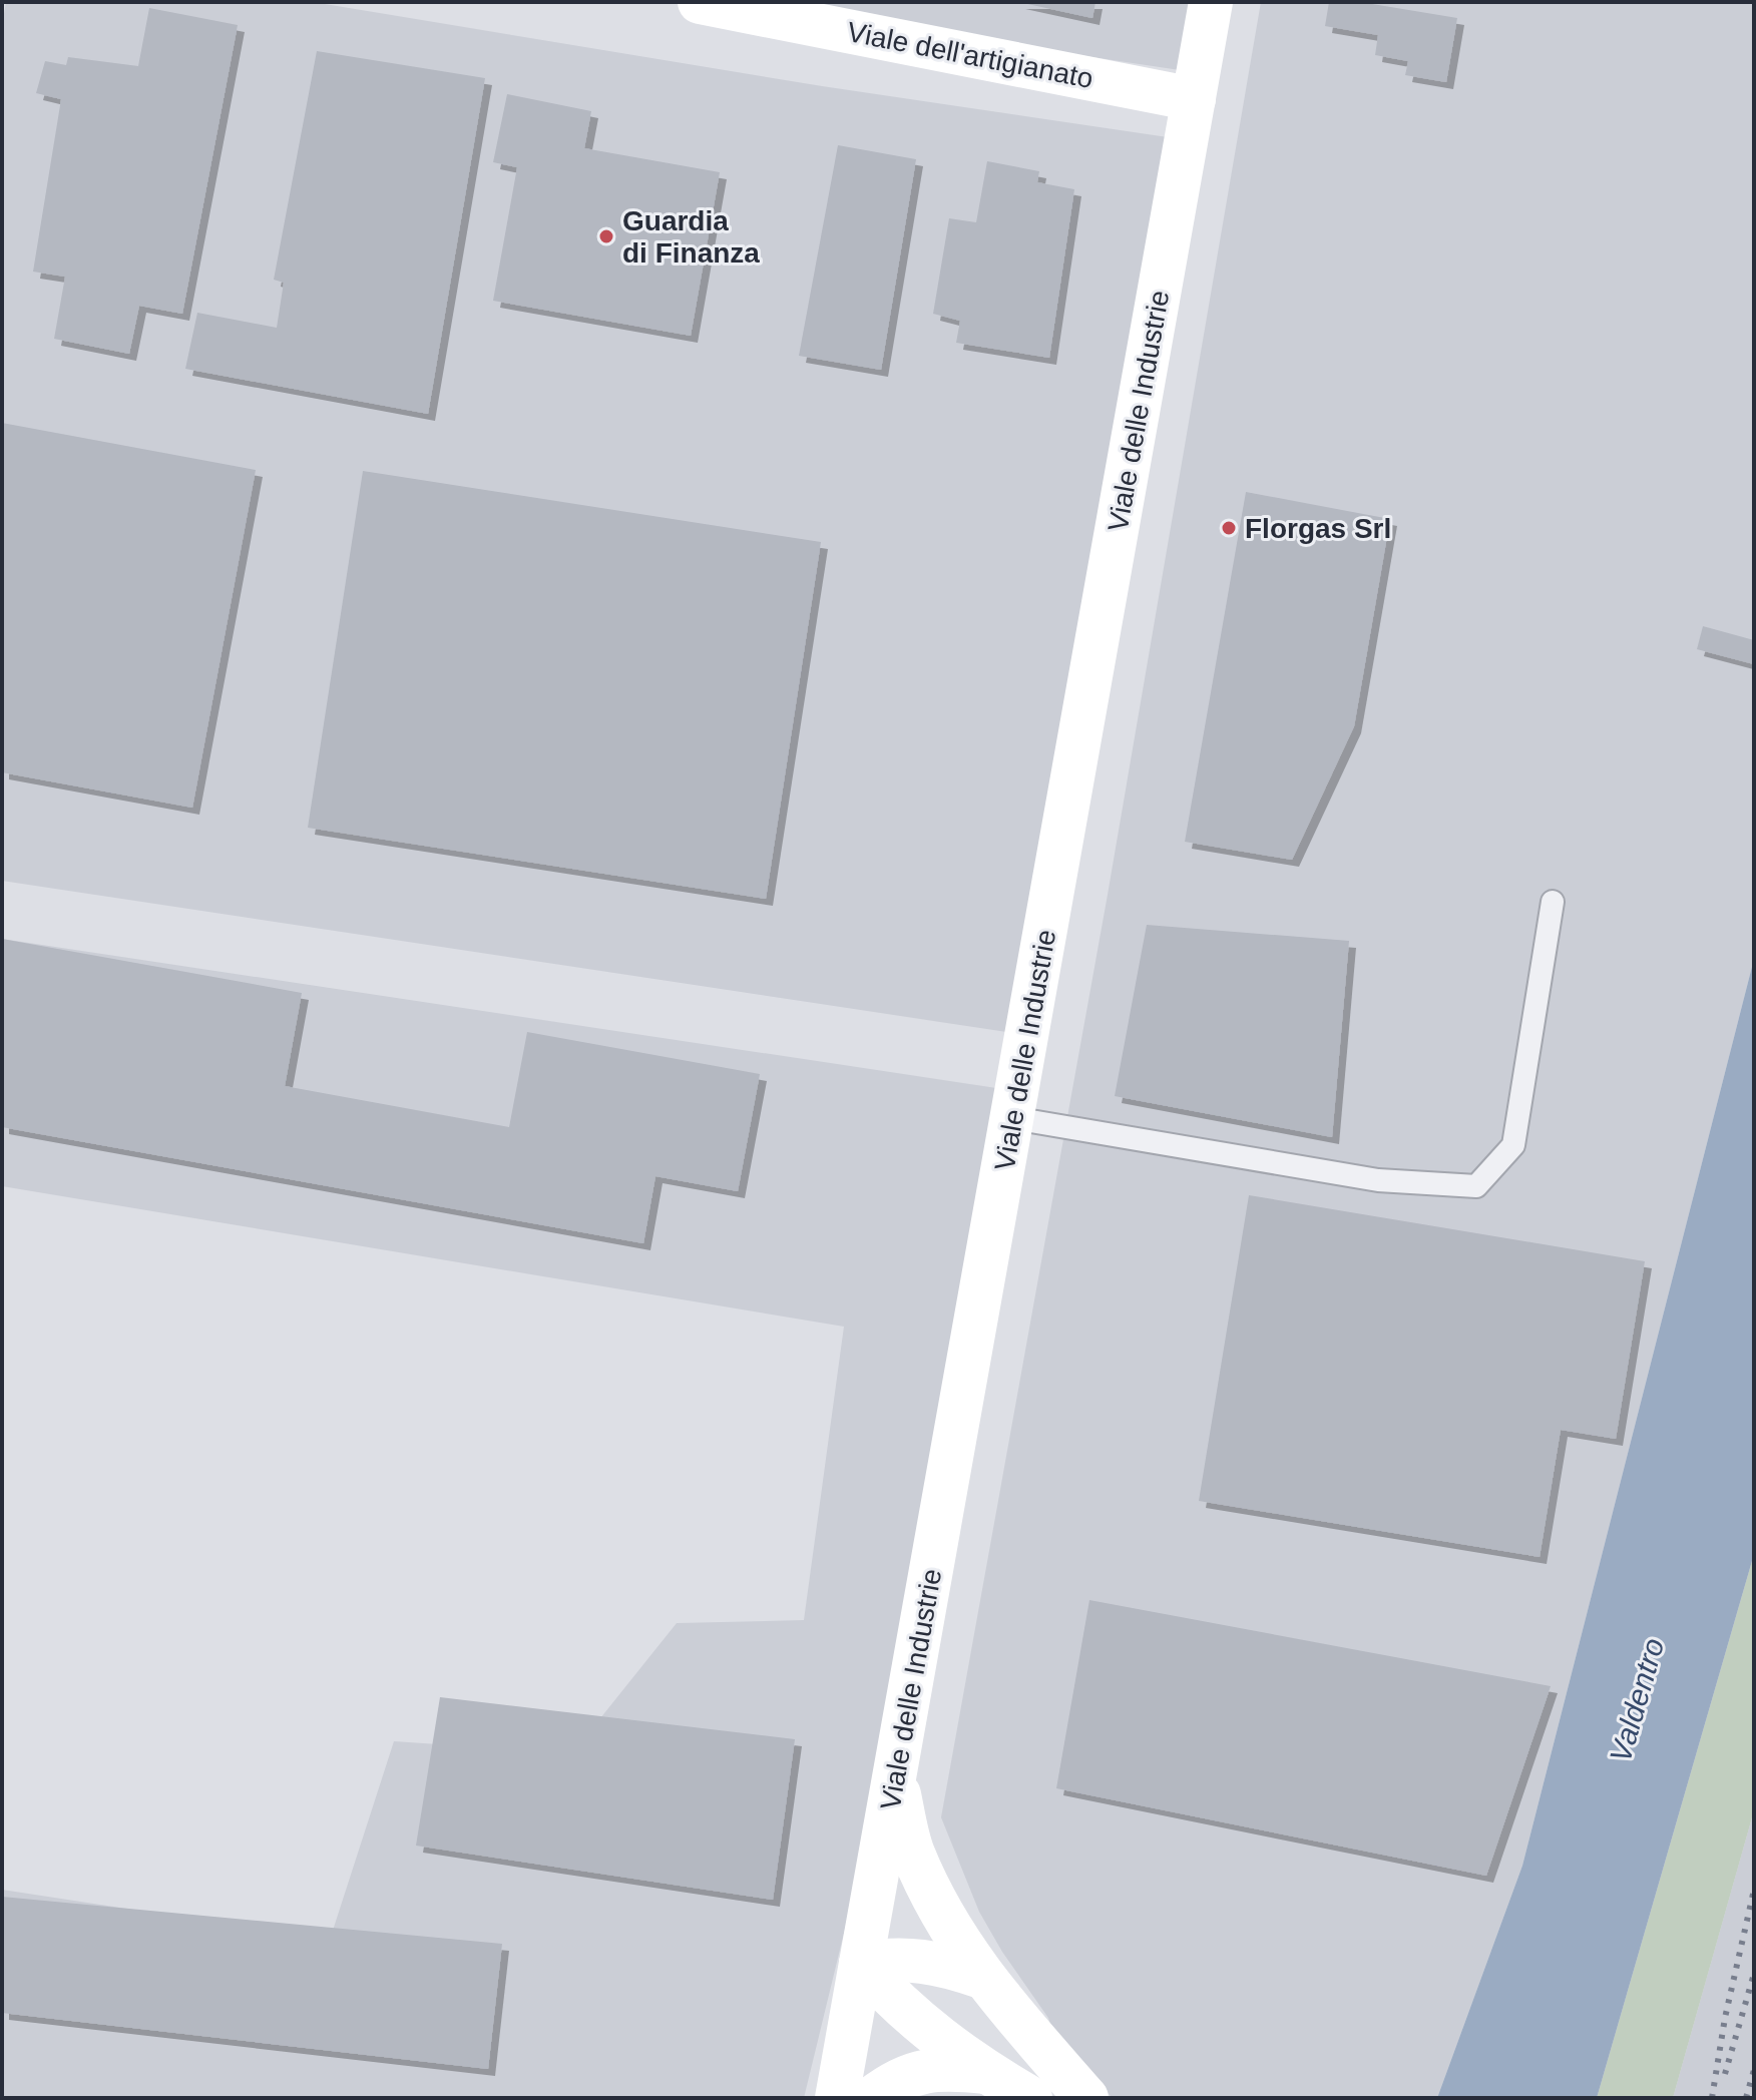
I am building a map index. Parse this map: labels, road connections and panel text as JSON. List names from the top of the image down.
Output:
{
  "streets": {
    "main road": ["Viale dell'artigianato", "Viale delle Industrie"]
  },
  "crossings": [
    ["Viale dell'artigianato", "Viale delle Industrie"]
  ],
  "water": ["Valdentro"],
  "places": ["Guardia di Finanza", "Florgas Srl"]
}
